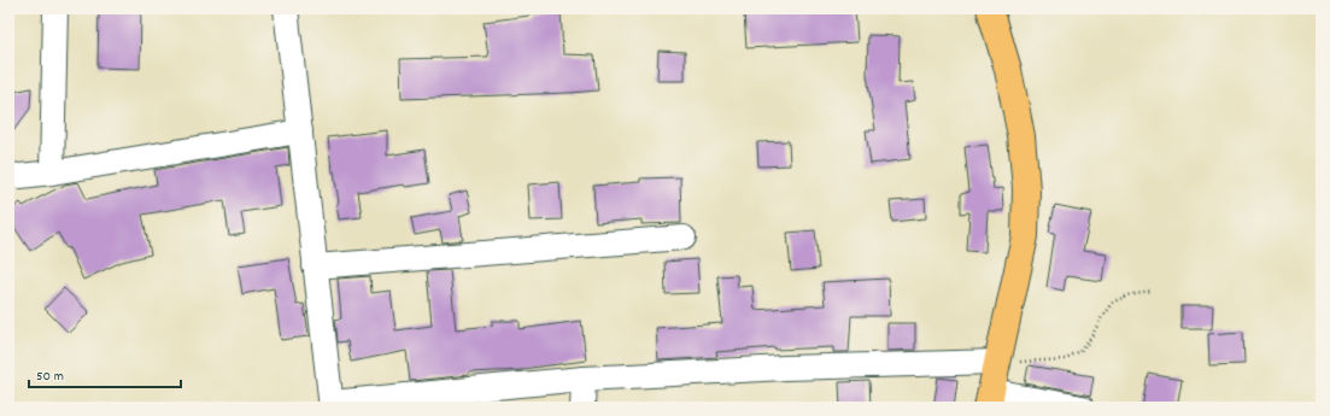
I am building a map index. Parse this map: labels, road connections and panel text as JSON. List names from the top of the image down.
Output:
{
  "scale_bar": "50 m"
}
